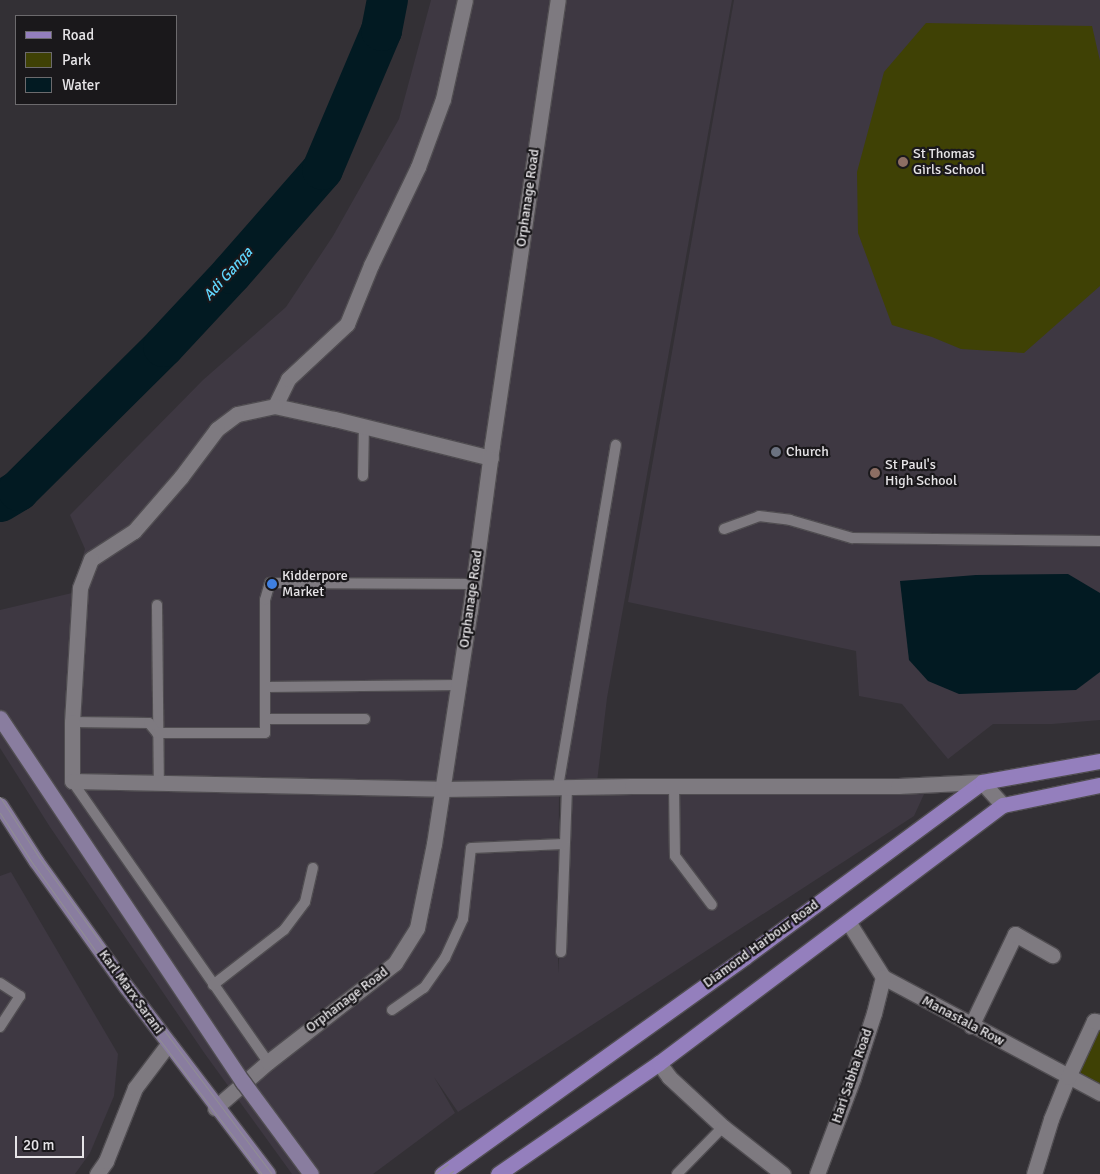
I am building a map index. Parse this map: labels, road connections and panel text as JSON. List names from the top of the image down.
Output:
{
  "streets": {
    "main road": ["Diamond Harbour Road", "Karl Marx Sarani"],
    "street": ["Orphanage Road", "Manastala Row", "Hari Sabha Road"]
  },
  "crossings": [
    ["Orphanage Road", "Karl Marx Sarani"],
    ["Manastala Row", "Hari Sabha Road"]
  ],
  "water": ["Adi Ganga"],
  "places": [
    "St Thomas Girls School",
    "Church",
    "St Paul's High School",
    "Kidderpore Market"
  ],
  "legend": ["Road", "Park", "Water"],
  "scale_bar": "20 m"
}
